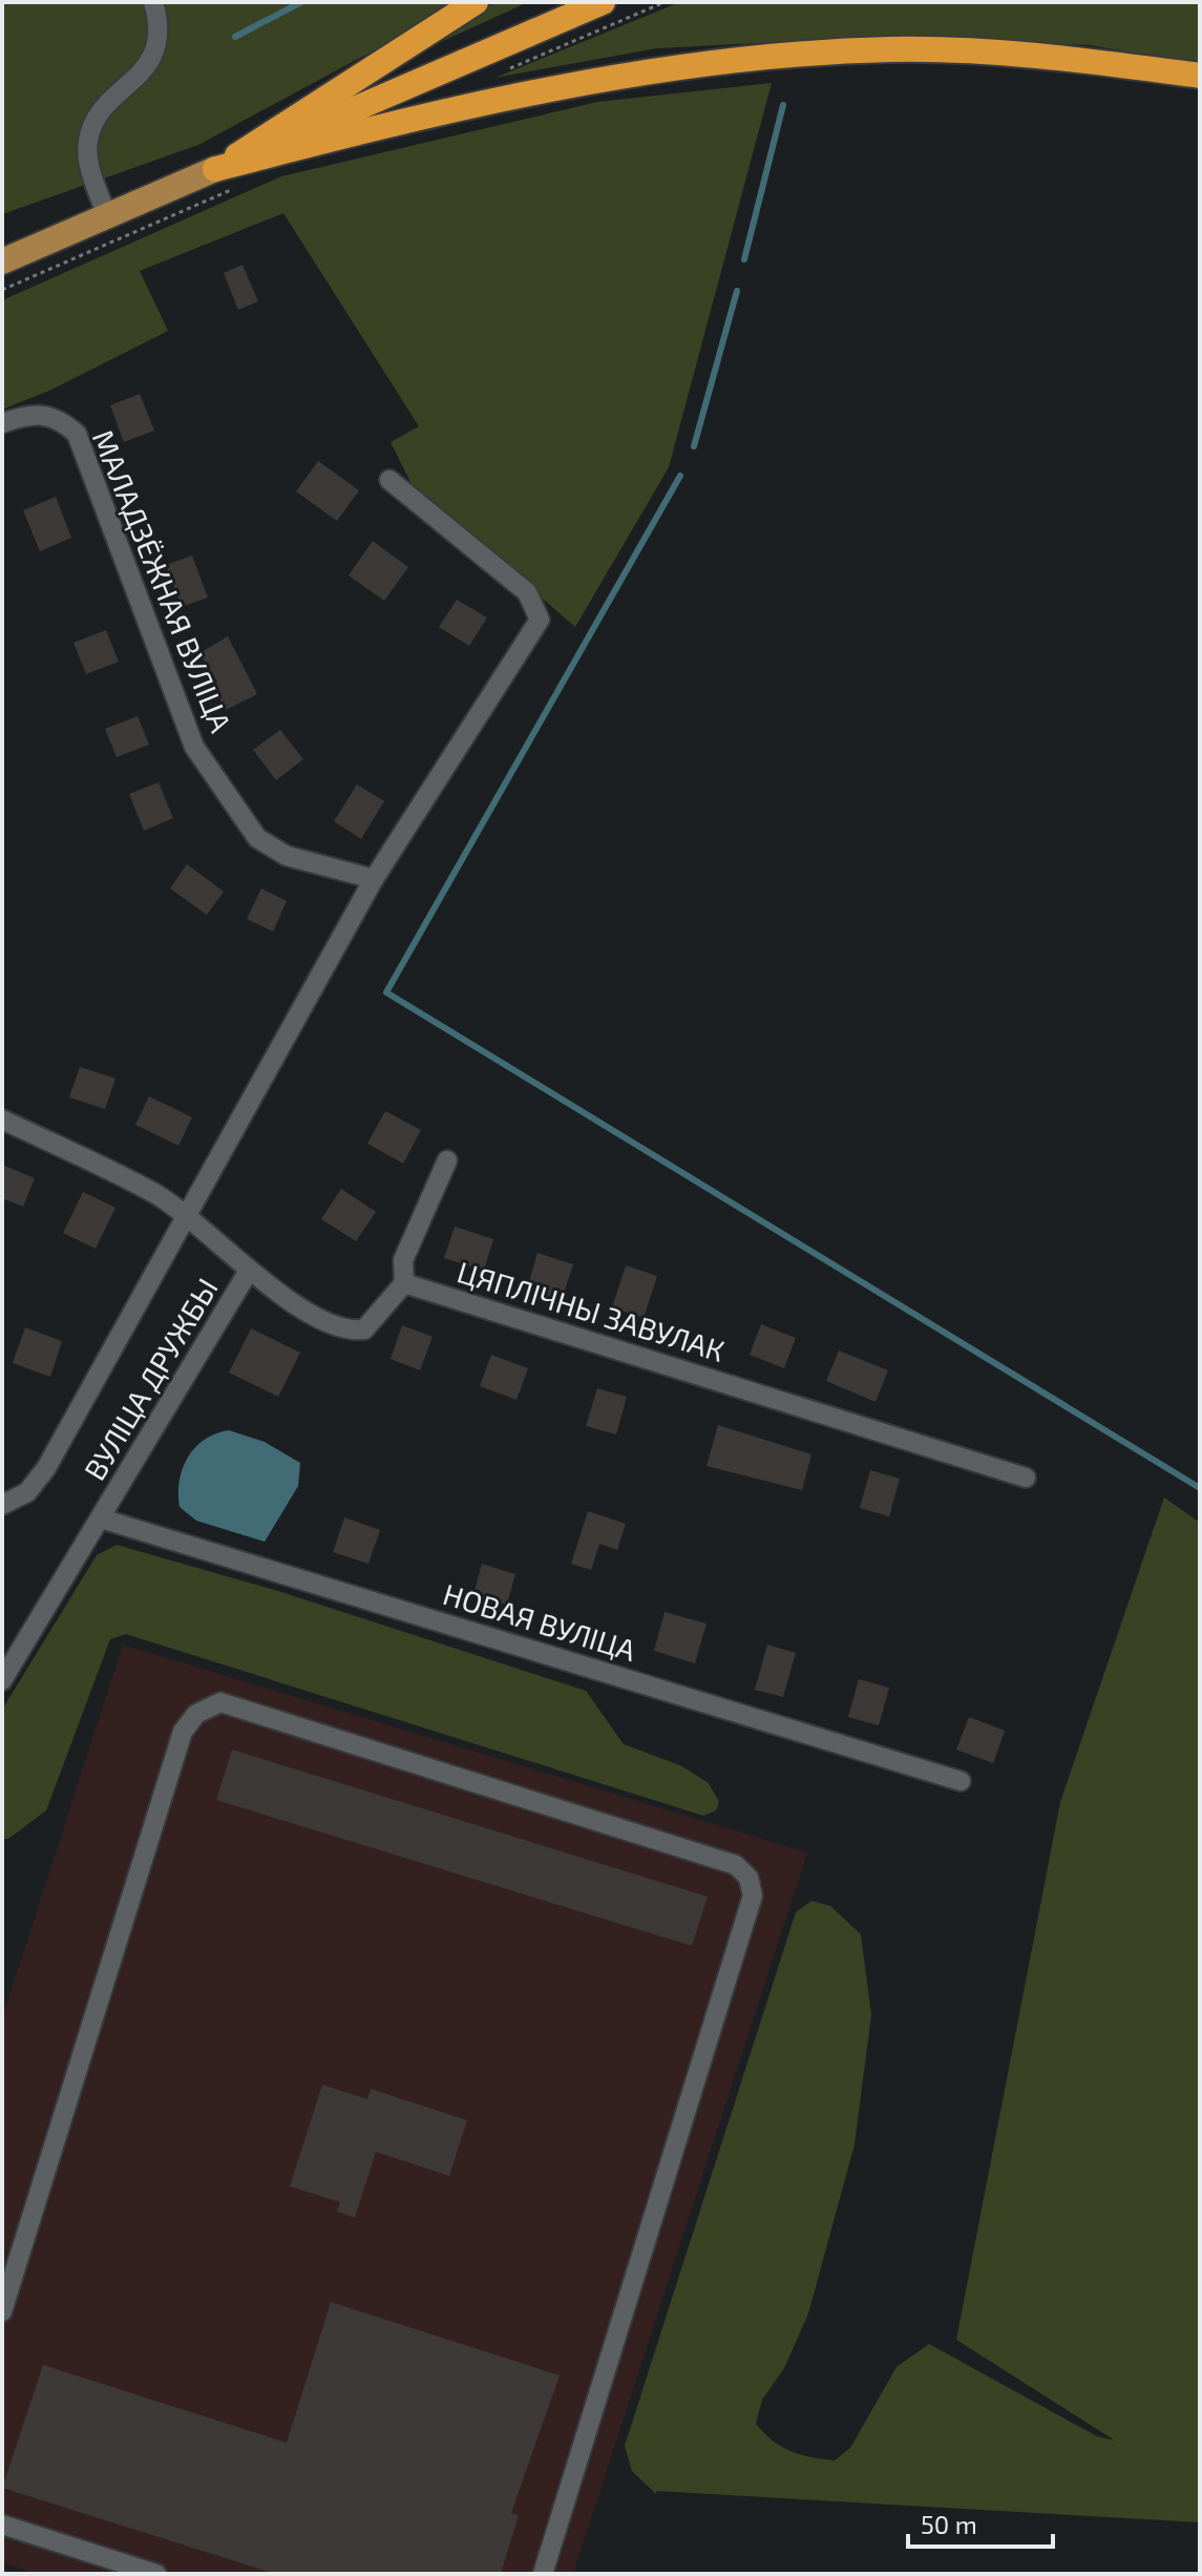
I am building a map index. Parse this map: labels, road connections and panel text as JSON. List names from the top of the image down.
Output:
{
  "streets": {
    "street": [
      "МАЛАДЗЁЖНАЯ ВУЛІЦА",
      "ЦЯПЛІЧНЫ ЗАВУЛАК",
      "ВУЛІЦА ДРУЖБЫ",
      "НОВАЯ ВУЛІЦА"
    ]
  },
  "crossings": [
    ["ВУЛІЦА ДРУЖБЫ", "НОВАЯ ВУЛІЦА"]
  ],
  "scale_bar": "50 m"
}
